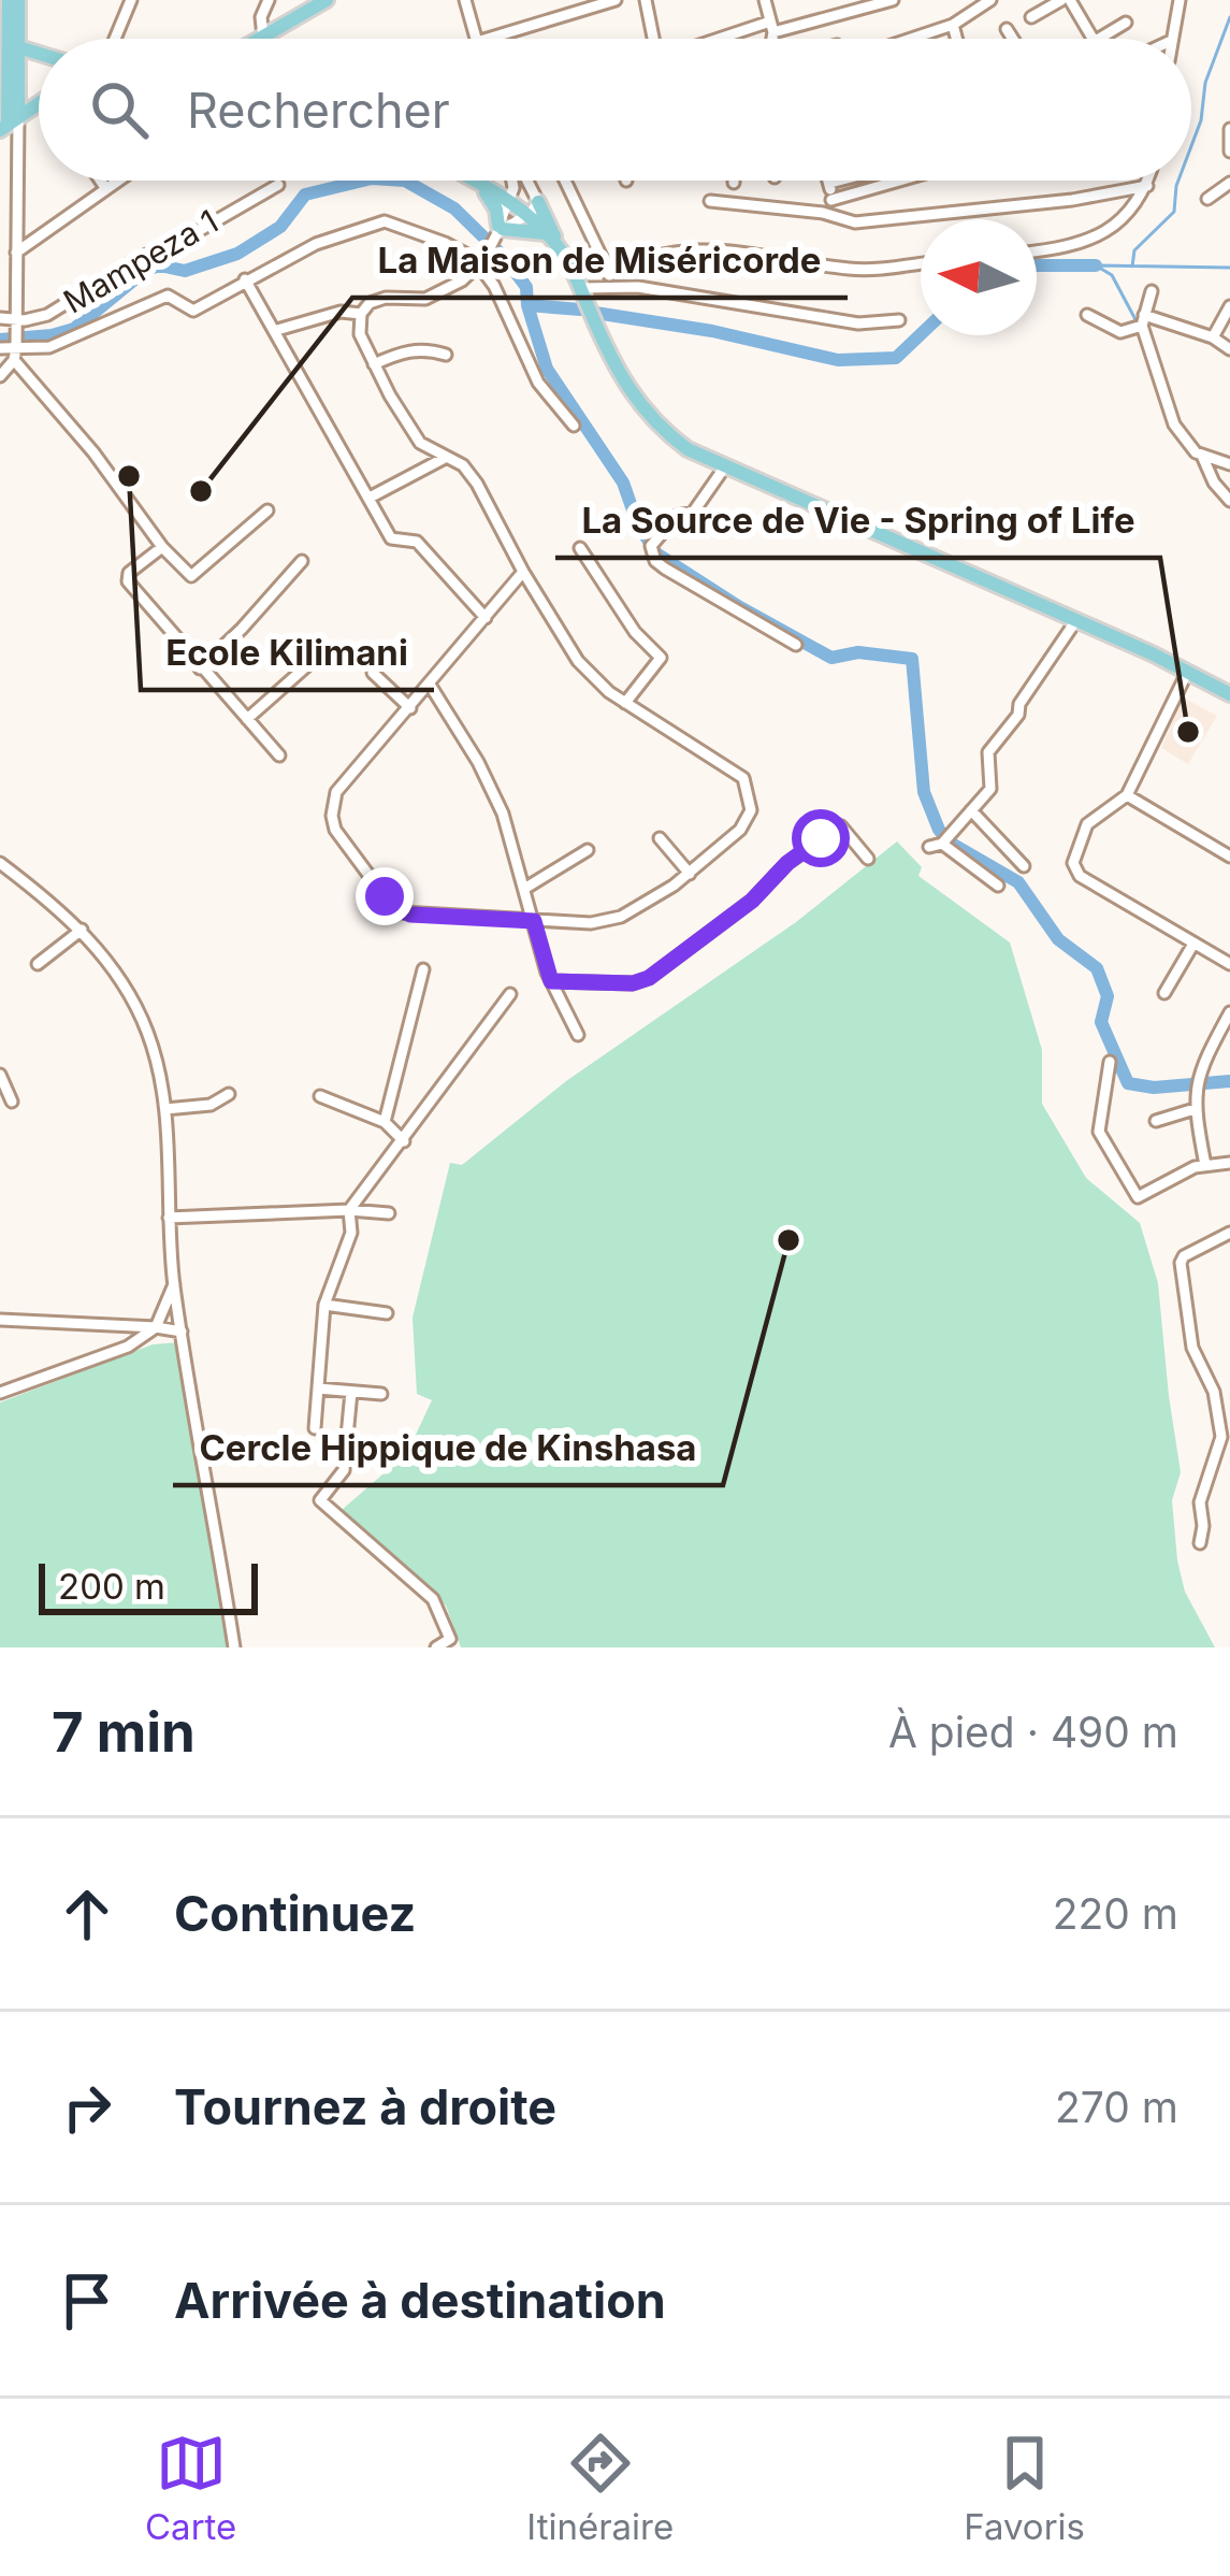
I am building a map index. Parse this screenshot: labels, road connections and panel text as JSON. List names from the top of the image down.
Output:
{
  "streets": {
    "street": ["Mampeza 1"]
  },
  "places": [
    "Ecole Kilimani",
    "La Maison de Miséricorde",
    "La Source de Vie - Spring of Life",
    "Cercle Hippique de Kinshasa"
  ],
  "scale_bar": "200 m",
  "north": "left",
  "page": {
    "search": "Rechercher",
    "scale": "200 m",
    "heading": ["7 min", "À pied · 490 m"],
    "list": [
      ["Continuez", "220 m"],
      ["Tournez à droite", "270 m"],
      "Arrivée à destination"
    ],
    "nav": ["Carte", "Itinéraire", "Favoris"]
  }
}
